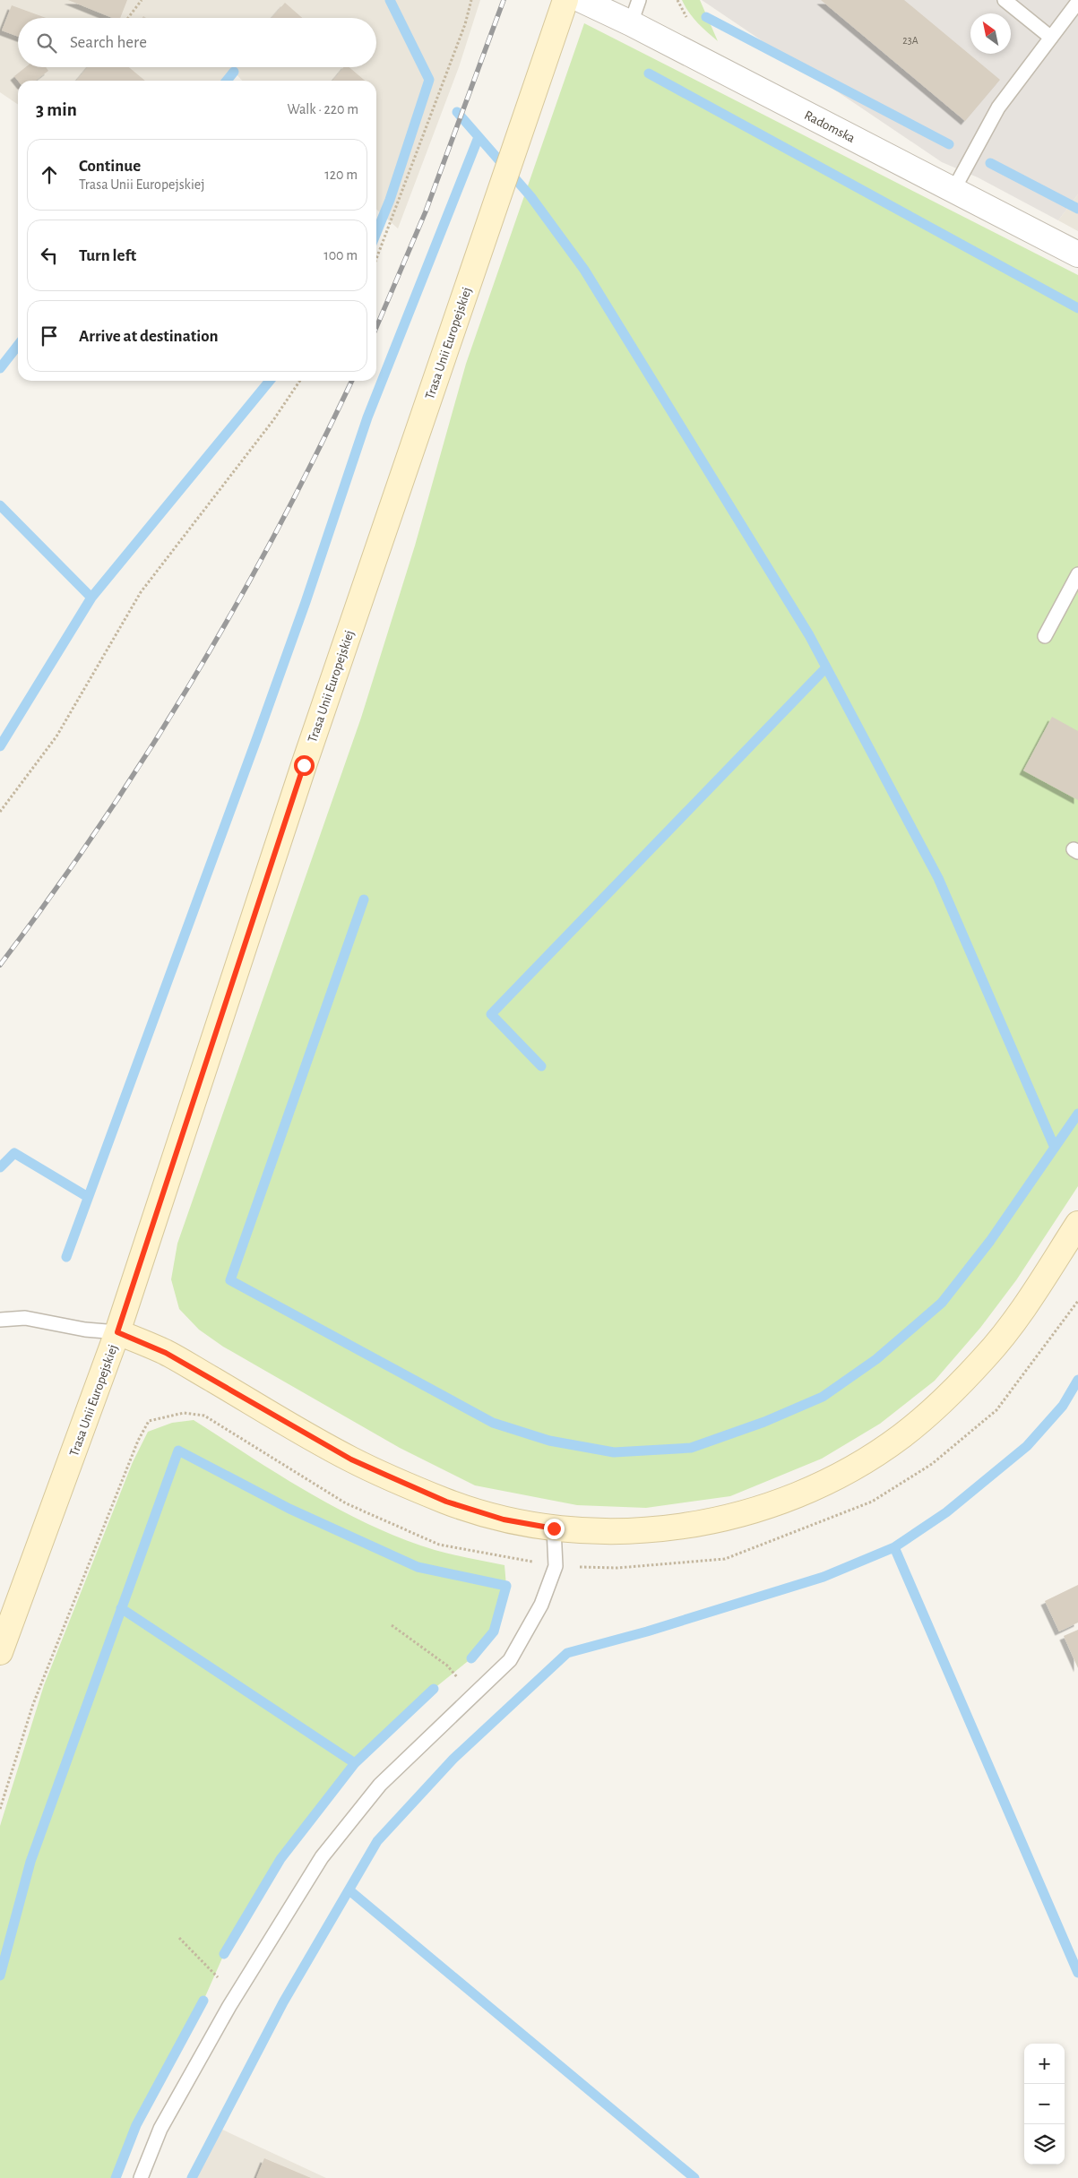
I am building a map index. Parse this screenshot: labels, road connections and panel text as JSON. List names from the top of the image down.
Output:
{
  "streets": {
    "main road": ["Trasa Unii Europejskiej"],
    "street": ["Radomska"]
  },
  "house_numbers": ["23A"],
  "north": "top left",
  "page": {
    "search": "Search here",
    "heading": ["3 min", "Walk · 220 m"],
    "list": [
      ["Continue", "Trasa Unii Europejskiej", "120 m"],
      ["Turn left", "100 m"],
      "Arrive at destination"
    ],
    "map_buttons": ["+", "−"]
  }
}
